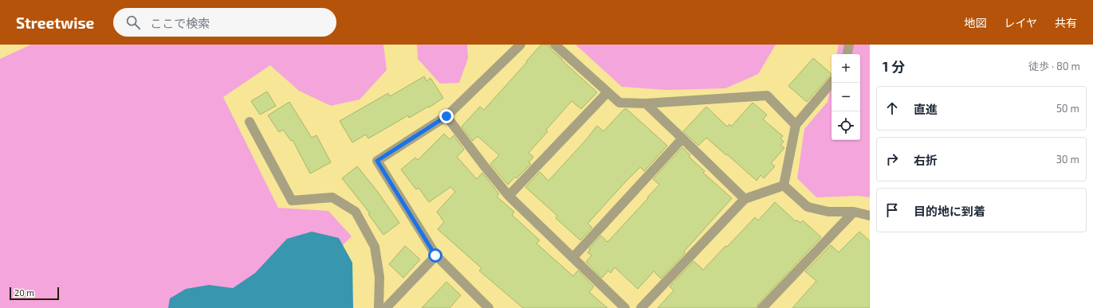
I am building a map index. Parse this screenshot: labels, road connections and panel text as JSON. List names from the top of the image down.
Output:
{
  "scale_bar": "20 m",
  "page": {
    "header": "Streetwise",
    "search": "ここで検索",
    "nav": ["地図", "レイヤ", "共有"],
    "heading": ["1 分", "徒歩 · 80 m"],
    "map_buttons": ["+", "−"],
    "list": [
      ["直進", "50 m"],
      ["右折", "30 m"],
      "目的地に到着"
    ],
    "scale": "20 m"
  }
}
